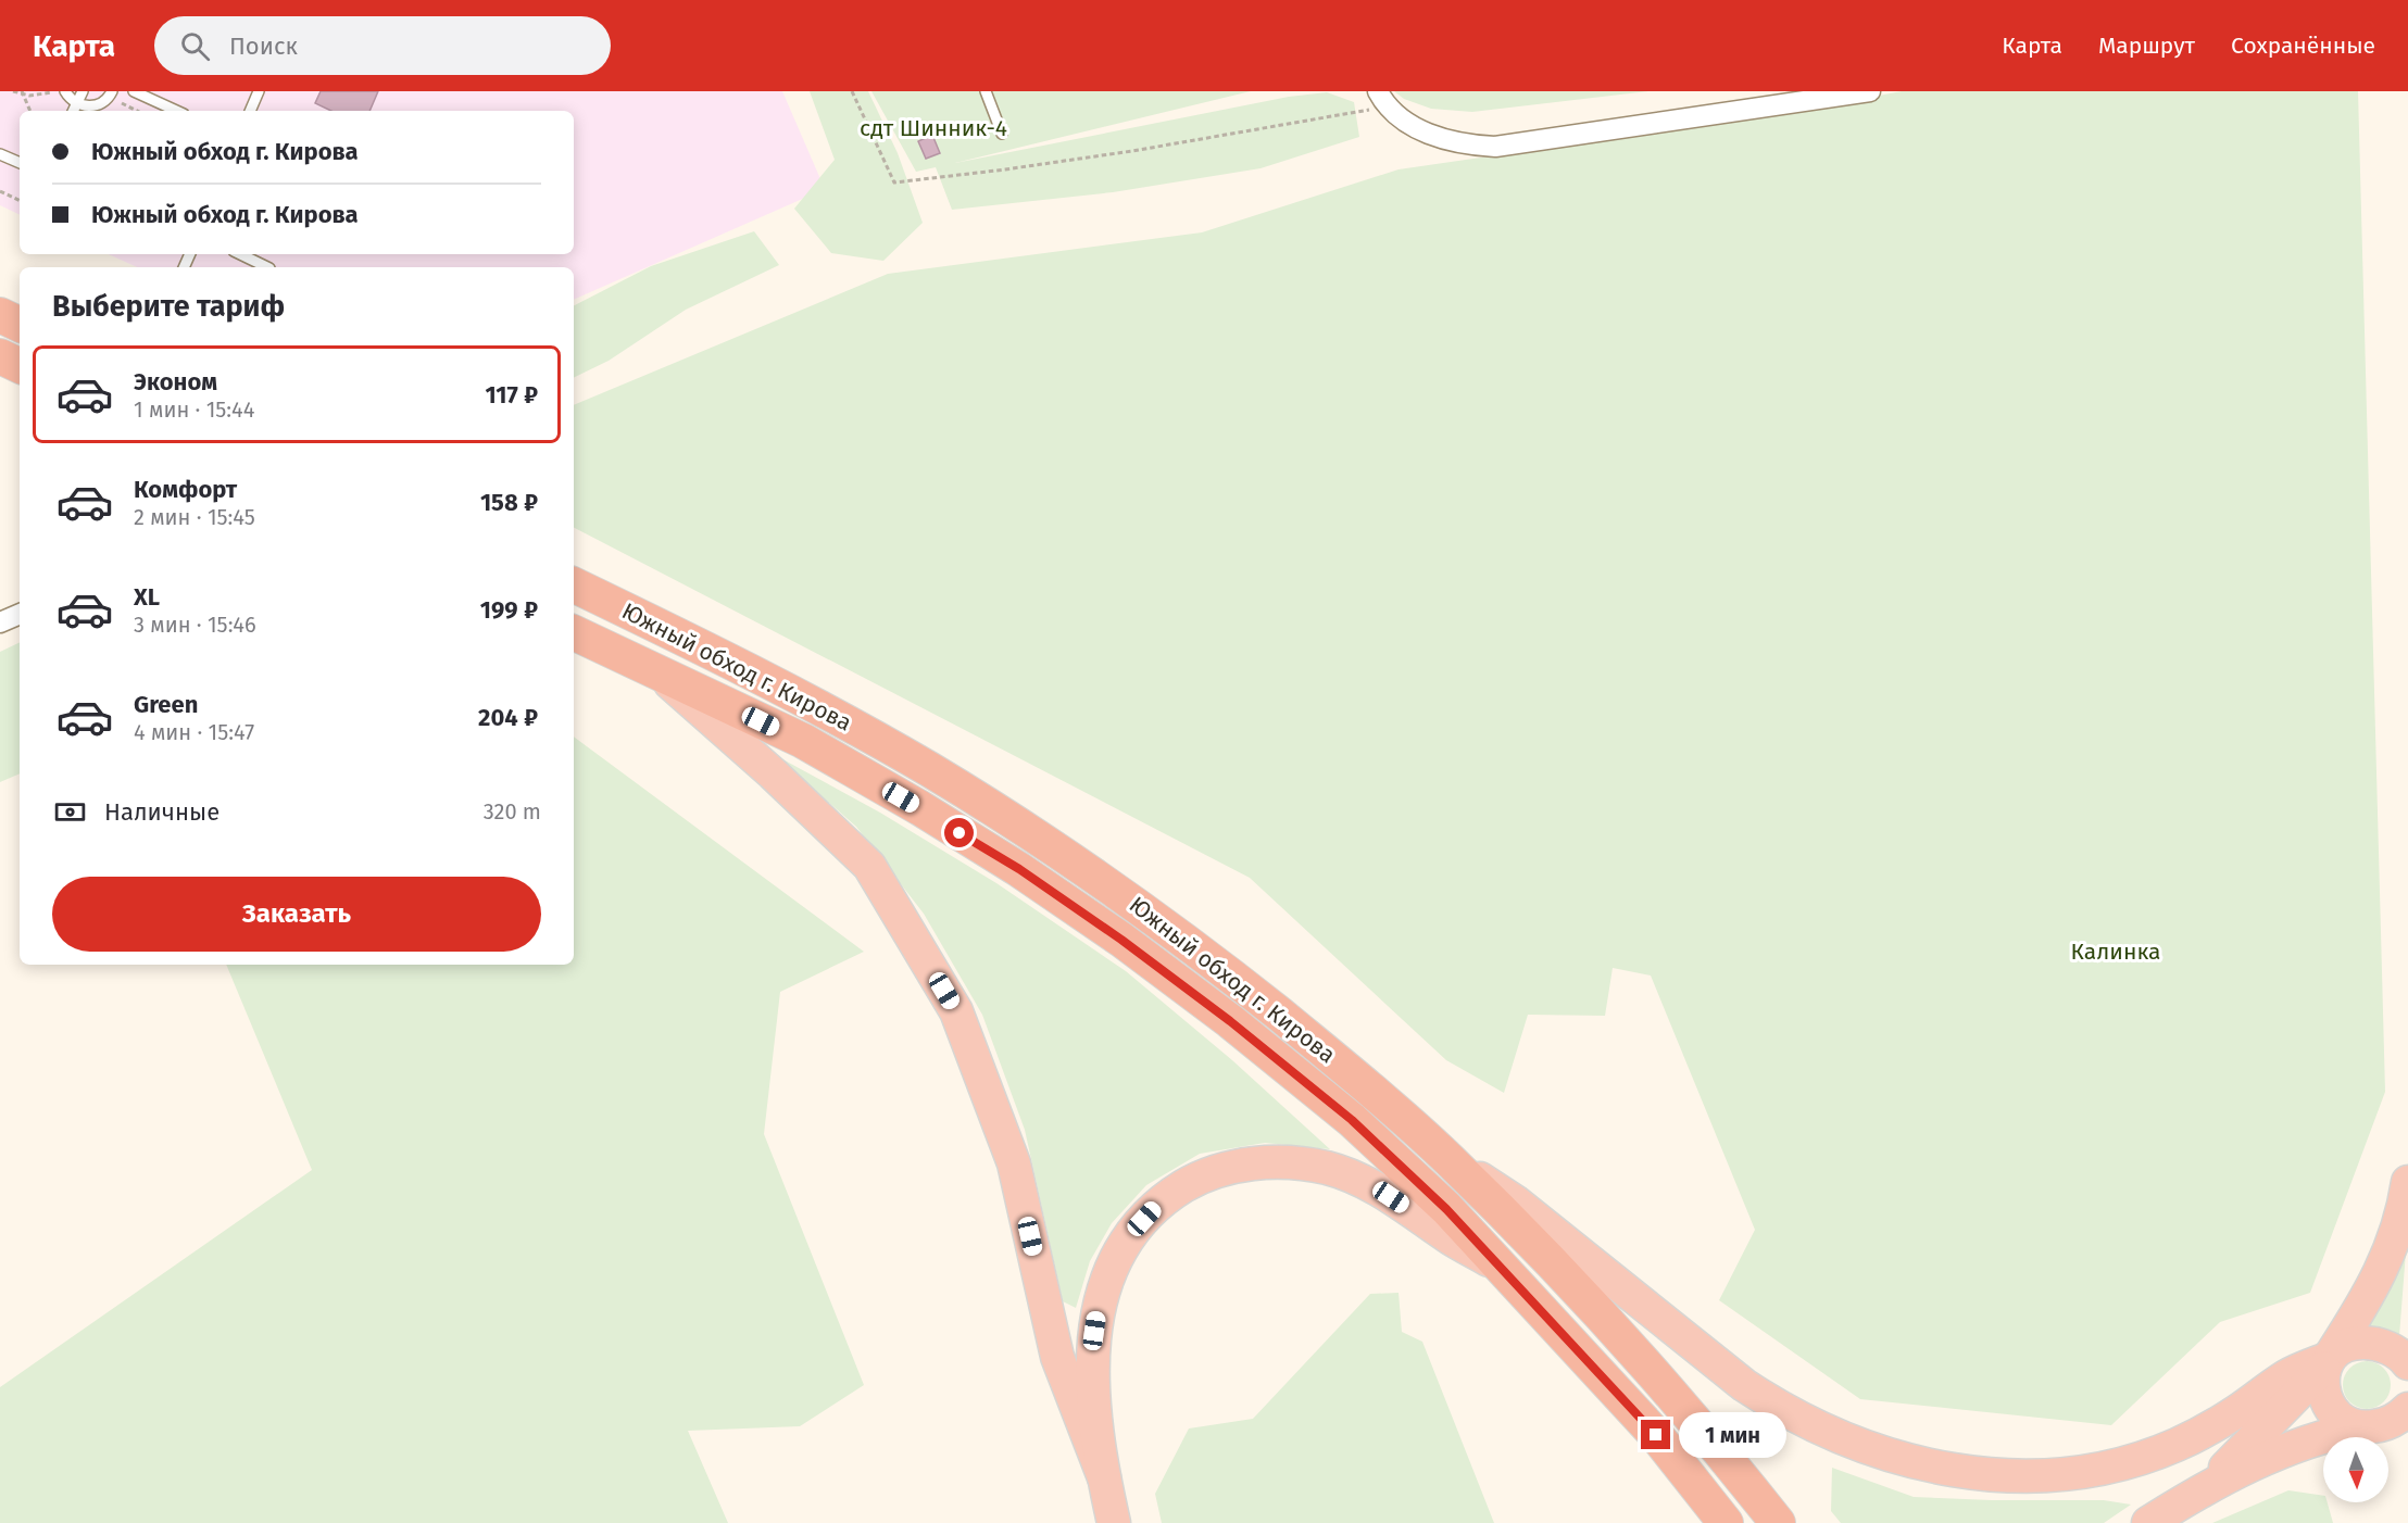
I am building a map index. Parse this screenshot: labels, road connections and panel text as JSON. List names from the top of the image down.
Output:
{
  "streets": {
    "highway": ["Южный обход г. Кирова"]
  },
  "parks": ["сдт Шинник-4", "Калинка"],
  "north": "bottom",
  "page": {
    "header": "Карта",
    "search": "Поиск",
    "nav": ["Карта", "Маршрут", "Сохранённые"],
    "banner": ["Южный обход г. Кирова", "Южный обход г. Кирова"],
    "heading": "Выберите тариф",
    "list": [
      {
        "name": "Эконом",
        "note": "1 мин · 15:44",
        "value": "117 ₽"
      },
      {
        "name": "Комфорт",
        "note": "2 мин · 15:45",
        "value": "158 ₽"
      },
      {
        "name": "XL",
        "note": "3 мин · 15:46",
        "value": "199 ₽"
      },
      {
        "name": "Green",
        "note": "4 мин · 15:47",
        "value": "204 ₽"
      }
    ],
    "pay": ["Наличные", "320 m"],
    "buttons": "Заказать",
    "bubble": "1 мин"
  }
}
